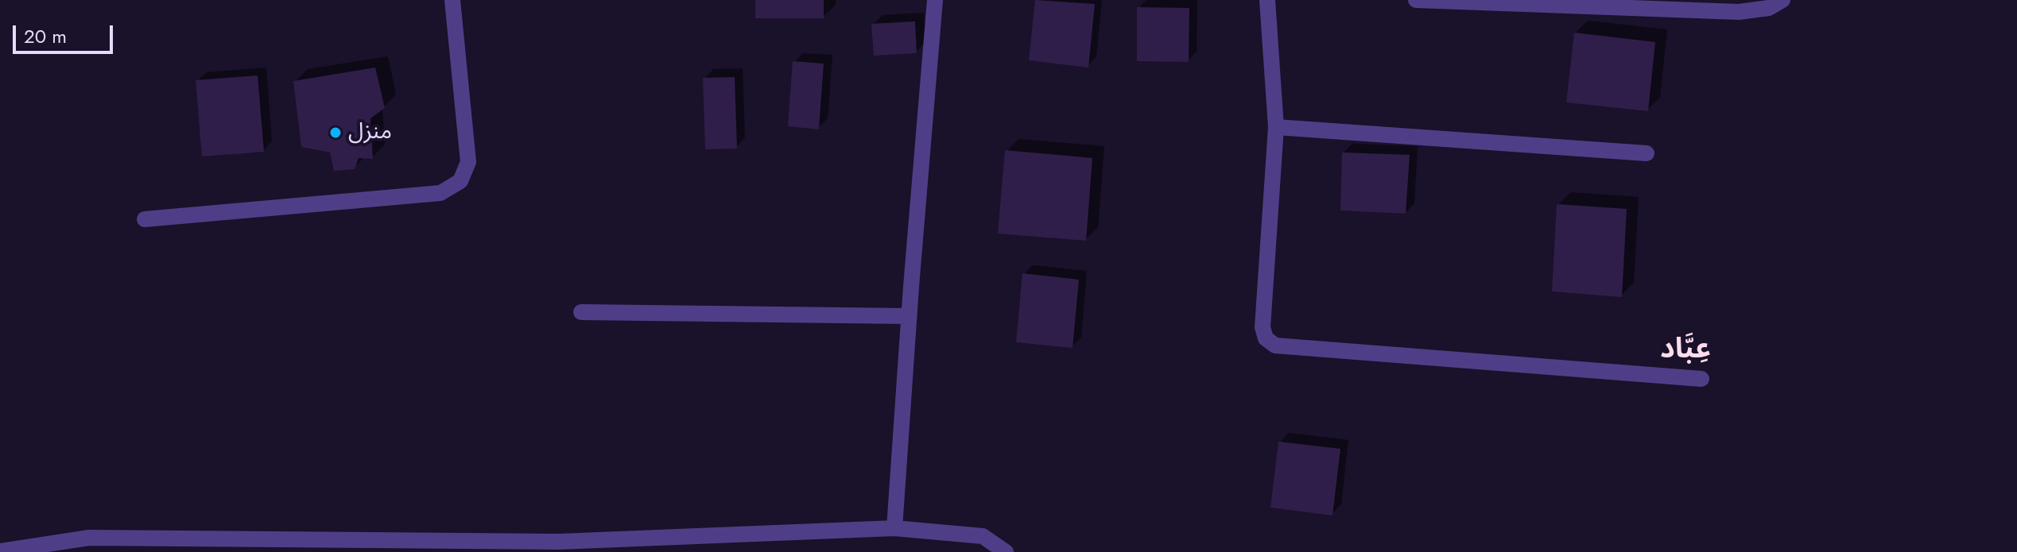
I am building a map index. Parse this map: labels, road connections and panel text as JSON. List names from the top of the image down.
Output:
{
  "districts": ["عِبَّاد"],
  "places": ["منزل"],
  "scale_bar": "20 m"
}
